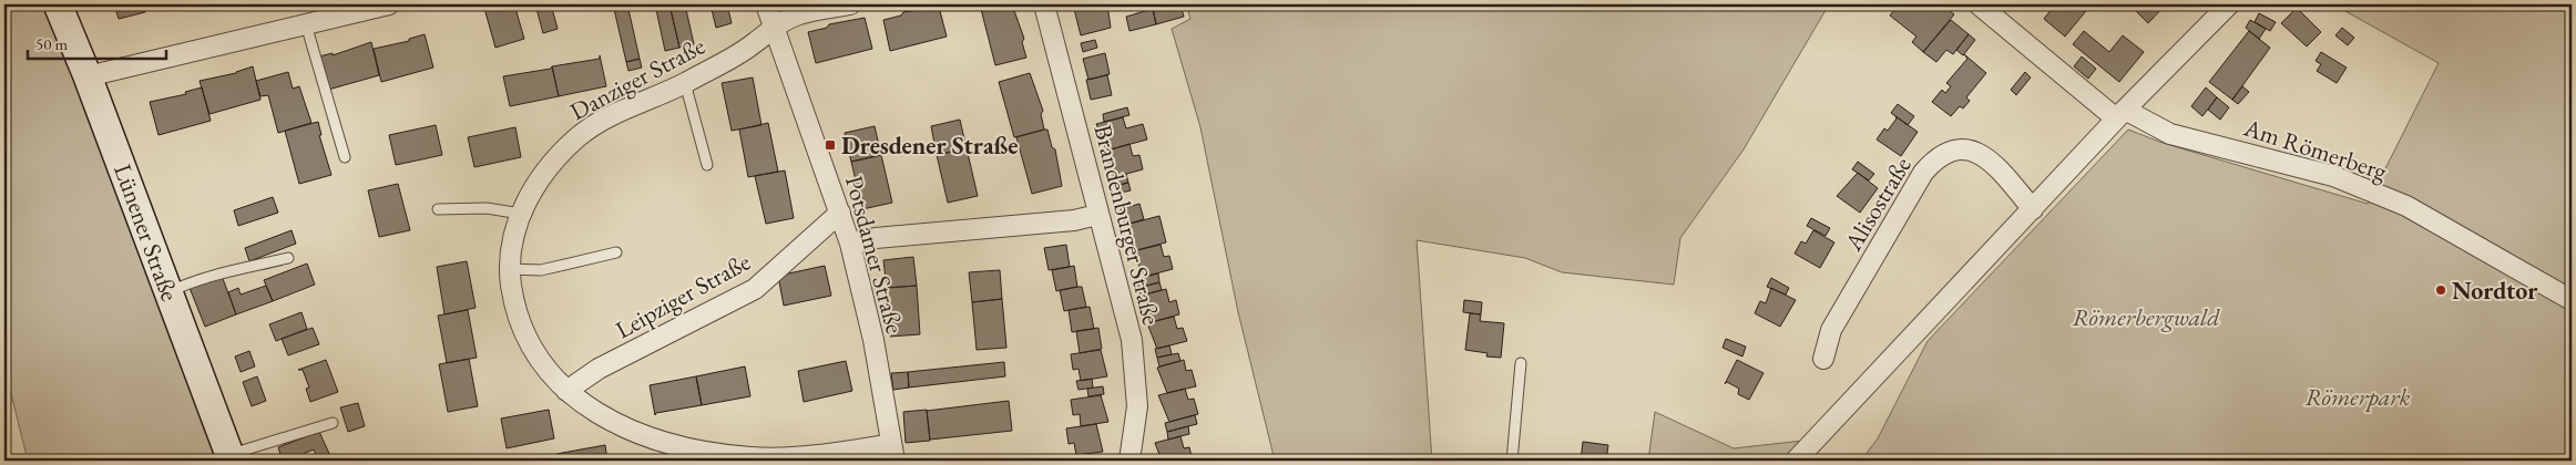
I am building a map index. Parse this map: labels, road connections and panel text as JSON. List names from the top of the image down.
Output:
{
  "streets": {
    "main road": ["Lünener Straße"],
    "street": [
      "Danziger Straße",
      "Am Römerberg",
      "Alisostraße",
      "Brandenburger Straße",
      "Potsdamer Straße",
      "Leipziger Straße"
    ]
  },
  "crossings": [
    ["Danziger Straße", "Potsdamer Straße"],
    ["Danziger Straße", "Leipziger Straße"],
    ["Potsdamer Straße", "Leipziger Straße"]
  ],
  "parks": ["Römerbergwald", "Römerpark"],
  "places": {
    "transit": ["Dresdener Straße"],
    "other": ["Nordtor"]
  },
  "scale_bar": "50 m"
}
